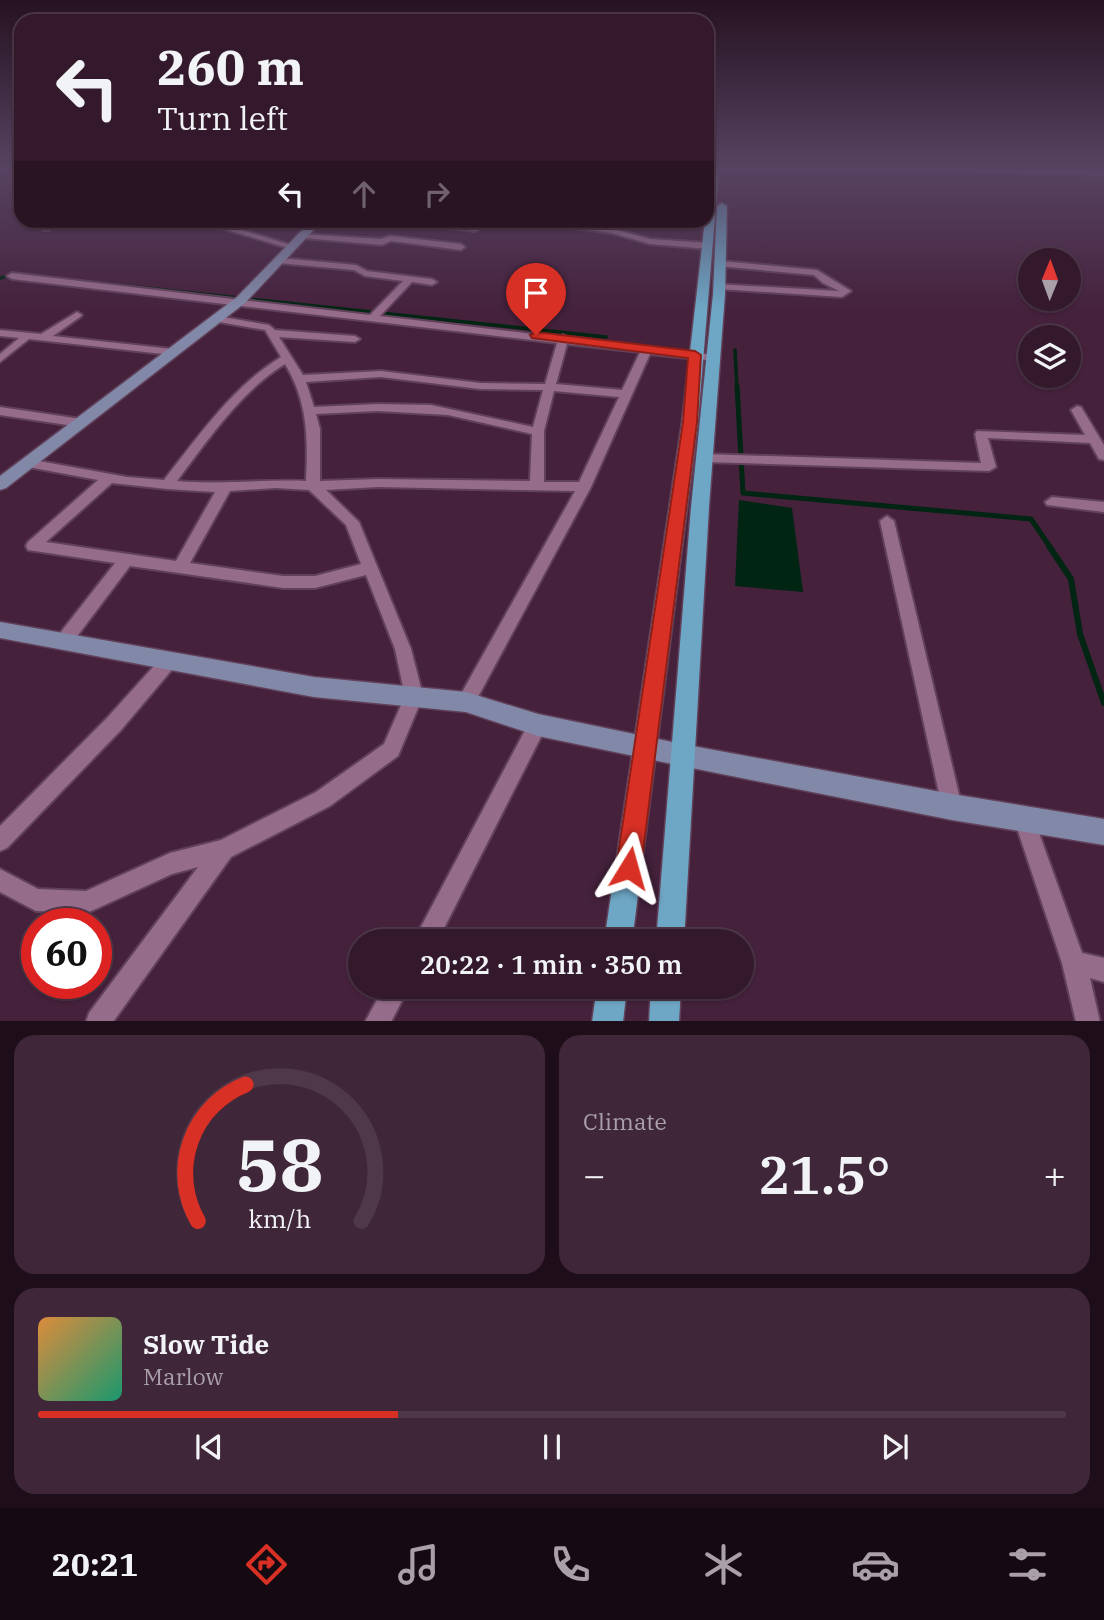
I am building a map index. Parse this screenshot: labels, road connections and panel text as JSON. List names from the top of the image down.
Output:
{
  "north": "top",
  "page": {
    "turn": ["260 m", "Turn left"],
    "limit": "60",
    "trip": "20:22 · 1 min · 350 m",
    "tile": "Climate",
    "heat": ["−", "21.5°", "+"],
    "song": ["Slow Tide", "Marlow"],
    "tabs": "20:21",
    "gauge": ["58", "km/h"]
  }
}
